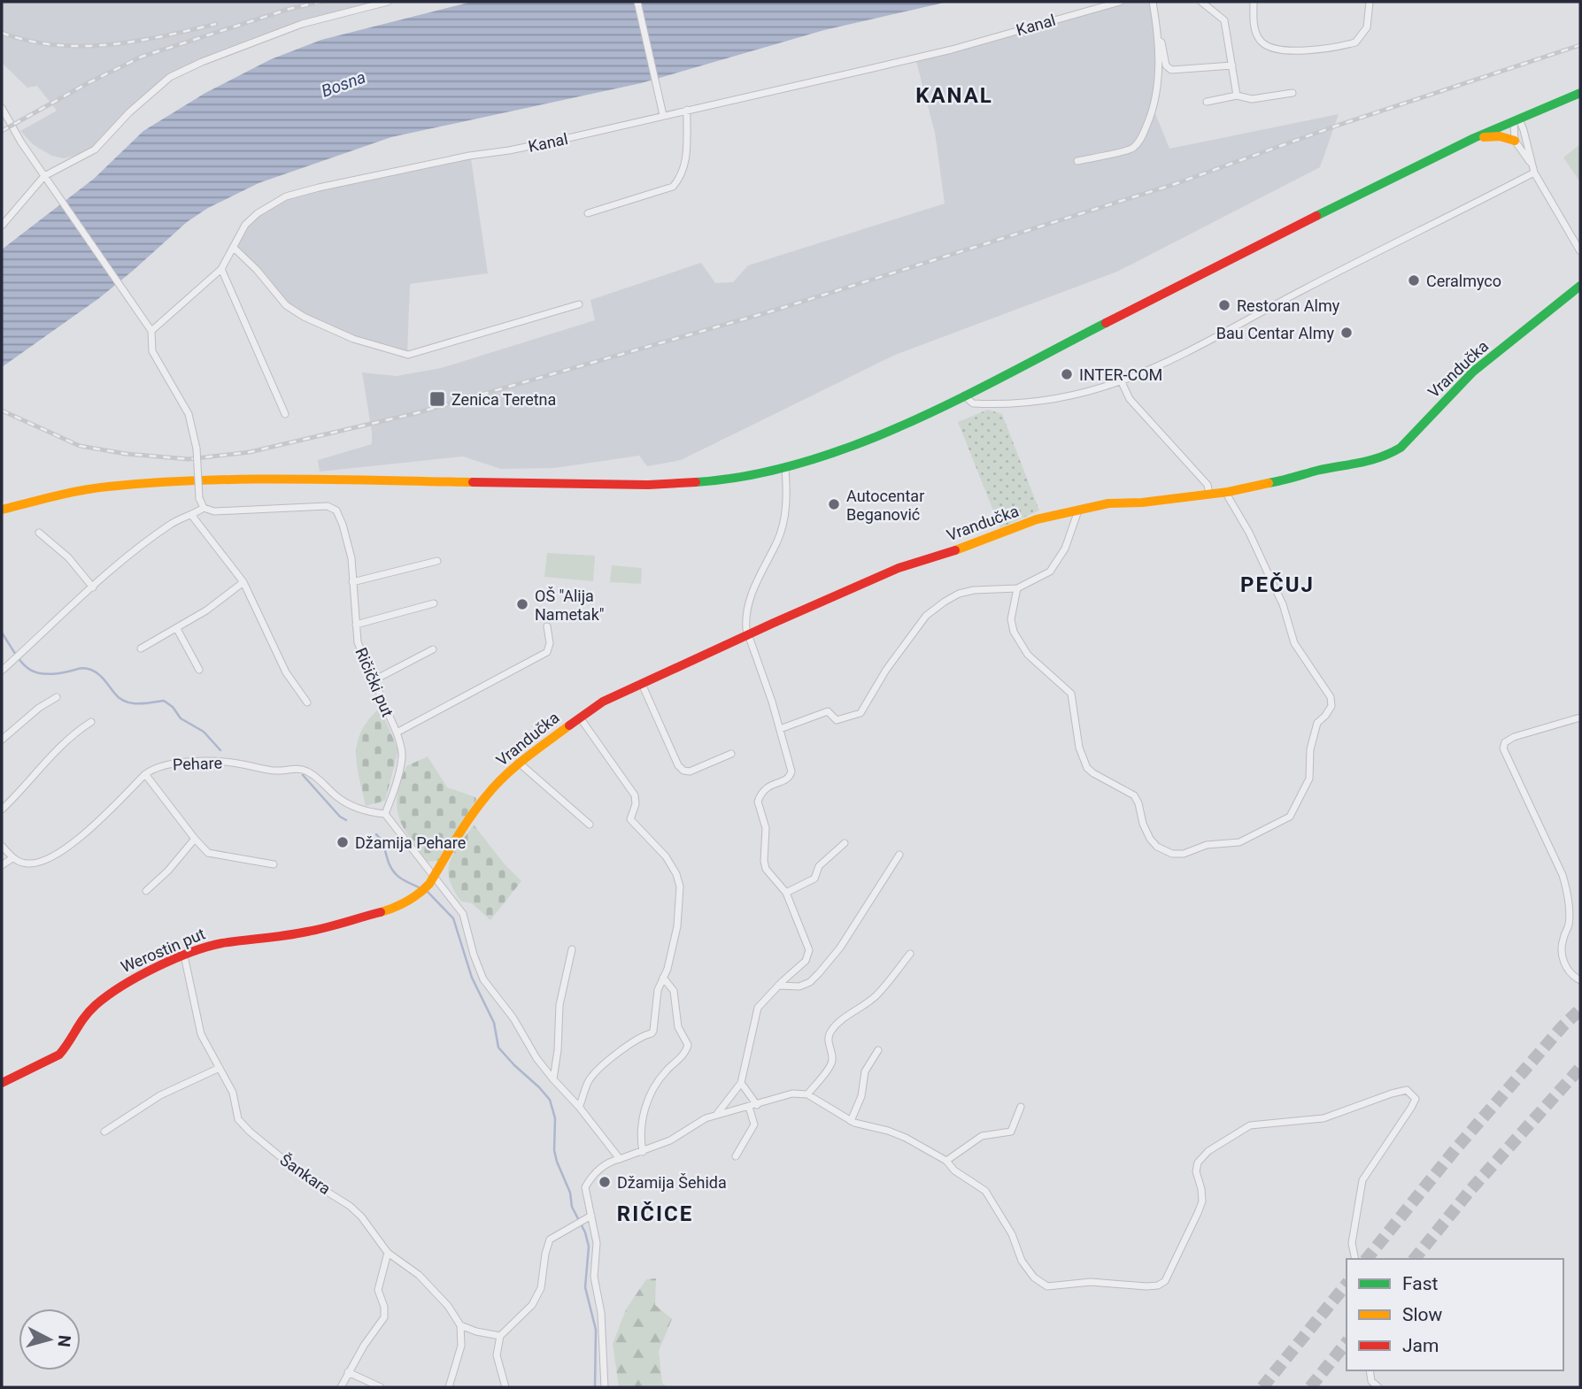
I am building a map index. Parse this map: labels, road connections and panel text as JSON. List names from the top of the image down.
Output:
{
  "streets": {
    "street": [
      "Kanal",
      "Vrandučka",
      "Ričički put",
      "Pehare",
      "Werostin put",
      "Šankara"
    ]
  },
  "crossings": [
    ["Vrandučka", "Werostin put"],
    ["Ričički put", "Pehare"],
    ["Werostin put", "Šankara"]
  ],
  "districts": ["KANAL", "PEČUJ", "RIČICE"],
  "water": ["Bosna"],
  "places": {
    "other": [
      "Ceralmyco",
      "Restoran Almy",
      "Bau Centar Almy",
      "INTER-COM",
      "Autocentar Beganović",
      "OŠ \"Alija Nametak\"",
      "Džamija Pehare",
      "Džamija Šehida"
    ],
    "transit": ["Zenica Teretna"]
  },
  "legend": ["Fast", "Slow", "Jam"],
  "north": "right"
}
